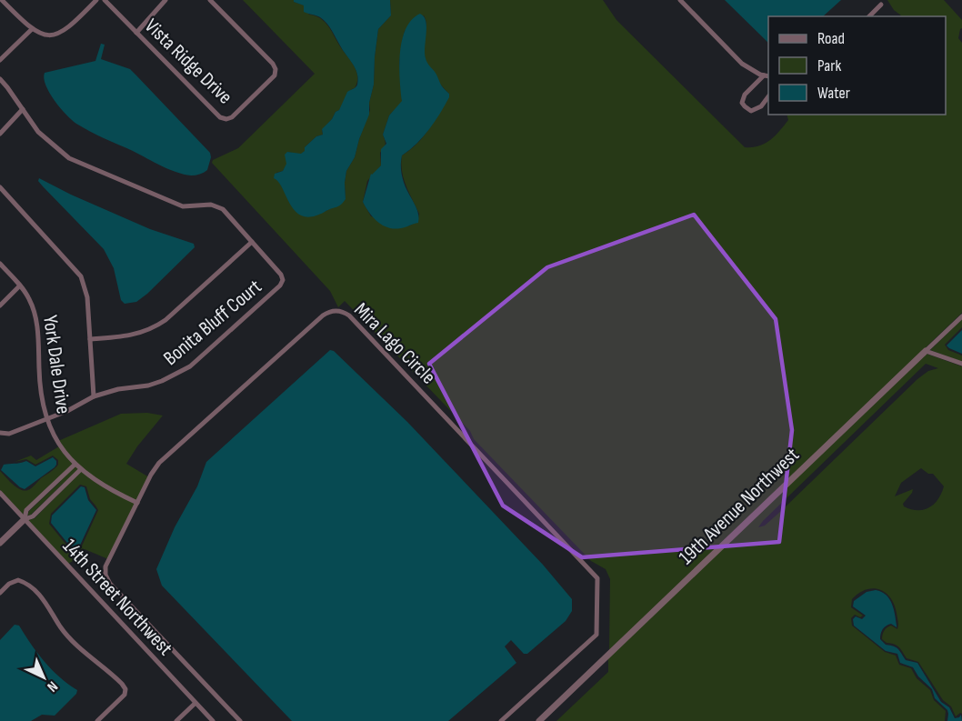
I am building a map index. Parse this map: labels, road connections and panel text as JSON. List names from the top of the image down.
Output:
{
  "streets": {
    "street": [
      "Vista Ridge Drive",
      "Bonita Bluff Court",
      "Mira Lago Circle",
      "York Dale Drive",
      "19th Avenue Northwest",
      "14th Street Northwest"
    ]
  },
  "crossings": [
    ["Bonita Bluff Court", "York Dale Drive"],
    ["Mira Lago Circle", "York Dale Drive"]
  ],
  "legend": ["Road", "Park", "Water"],
  "north": "bottom right"
}
